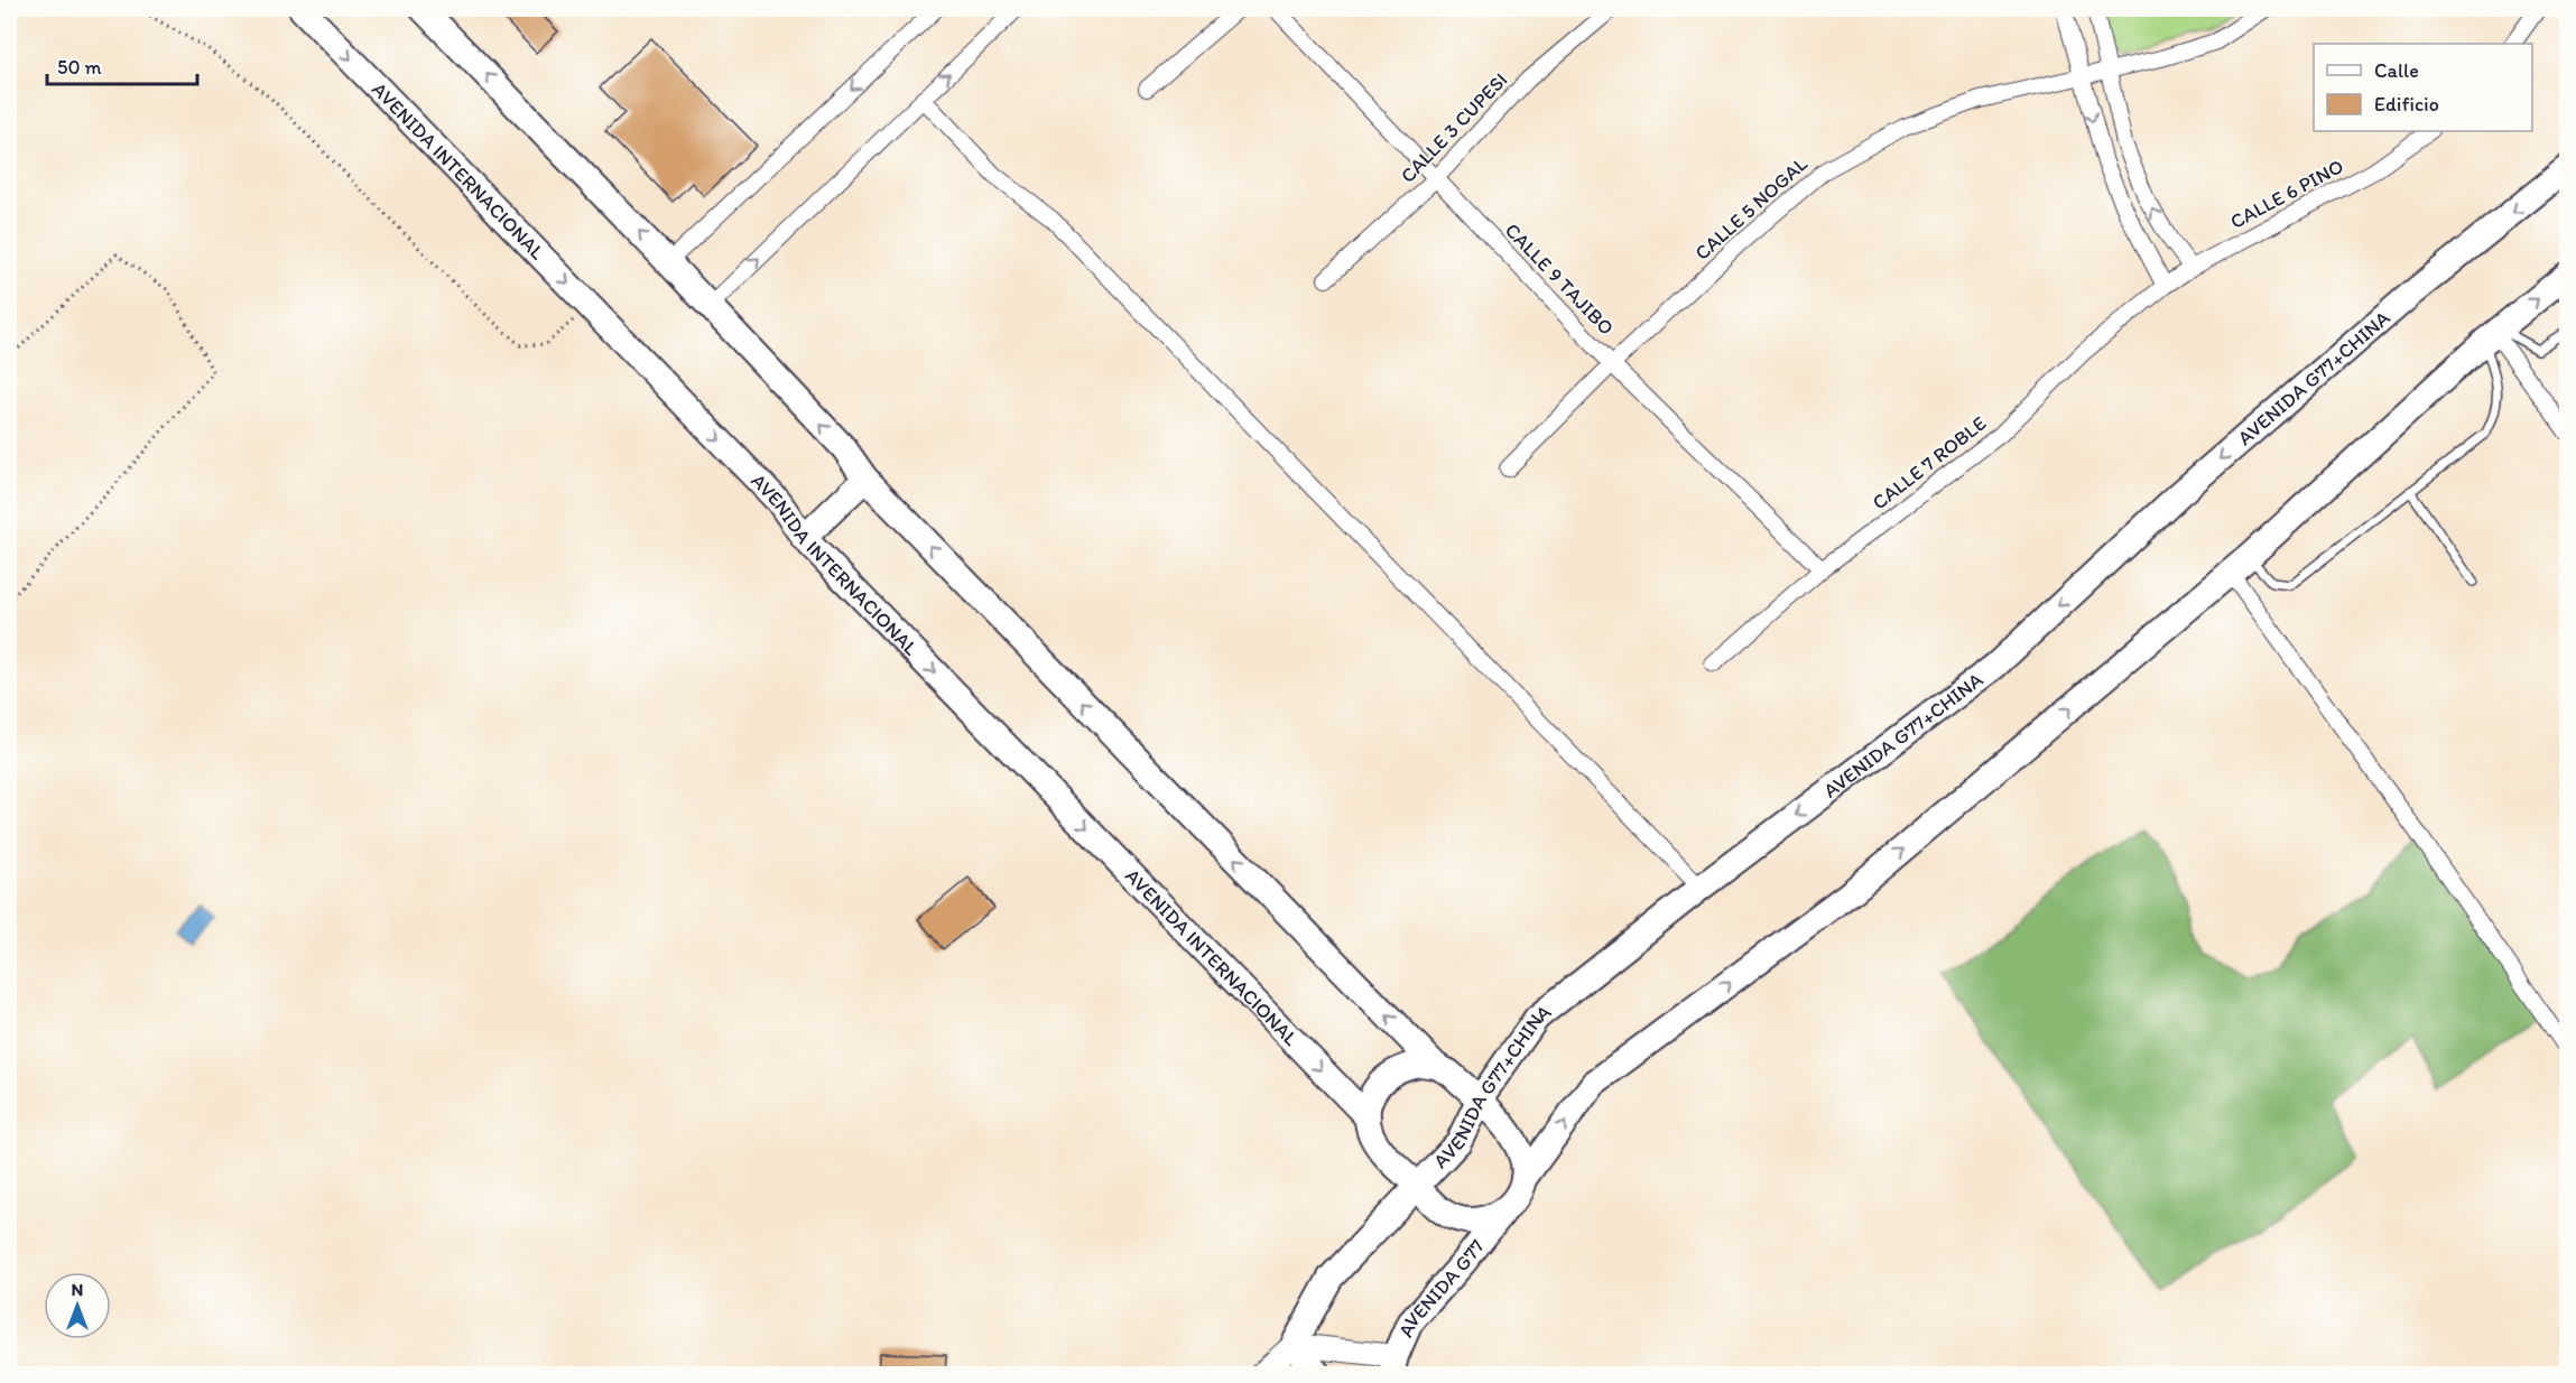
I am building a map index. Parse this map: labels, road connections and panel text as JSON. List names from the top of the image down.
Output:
{
  "streets": {
    "main road": ["AVENIDA INTERNACIONAL", "AVENIDA G77+CHINA", "AVENIDA G77"],
    "street": [
      "CALLE 3 CUPESI",
      "CALLE 6 PINO",
      "CALLE 5 NOGAL",
      "CALLE 9 TAJIBO",
      "CALLE 7 ROBLE"
    ]
  },
  "crossings": [
    ["CALLE 3 CUPESI", "CALLE 9 TAJIBO"],
    ["AVENIDA INTERNACIONAL", "AVENIDA G77+CHINA"],
    ["CALLE 6 PINO", "CALLE 7 ROBLE"],
    ["CALLE 5 NOGAL", "CALLE 9 TAJIBO"],
    ["CALLE 9 TAJIBO", "CALLE 7 ROBLE"]
  ],
  "legend": ["Calle", "Edificio"],
  "scale_bar": "50 m",
  "north": "top"
}
